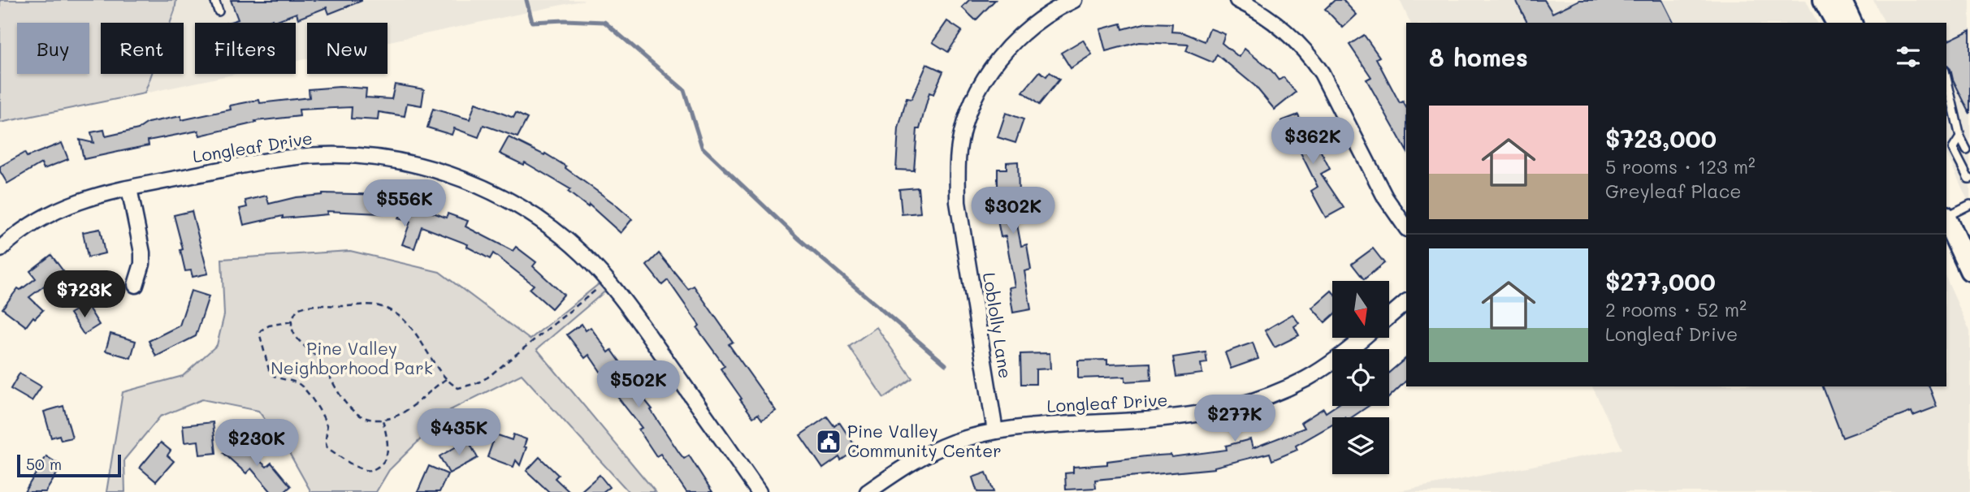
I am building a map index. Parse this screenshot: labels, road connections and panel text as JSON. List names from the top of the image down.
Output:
{
  "streets": {
    "street": ["Longleaf Drive", "Loblolly Lane"]
  },
  "crossings": [
    ["Longleaf Drive", "Loblolly Lane"]
  ],
  "parks": ["Pine Valley Neighborhood Park"],
  "places": {
    "public building": ["Pine Valley Community Center"]
  },
  "scale_bar": "50 m",
  "north": "bottom",
  "page": {
    "chip": [
      "Buy",
      "Rent",
      "Filters",
      "New"
    ],
    "heading": "8 homes",
    "list": [
      {
        "name": "$723,000",
        "note": "5 rooms · 123 m² · Greyleaf Place"
      },
      {
        "name": "$277,000",
        "note": "2 rooms · 52 m² · Longleaf Drive"
      }
    ],
    "price": [
      "$362K",
      "$556K",
      "$302K",
      "$723K",
      "$502K",
      "$277K",
      "$435K",
      "$230K"
    ],
    "scale": "50 m"
  }
}
